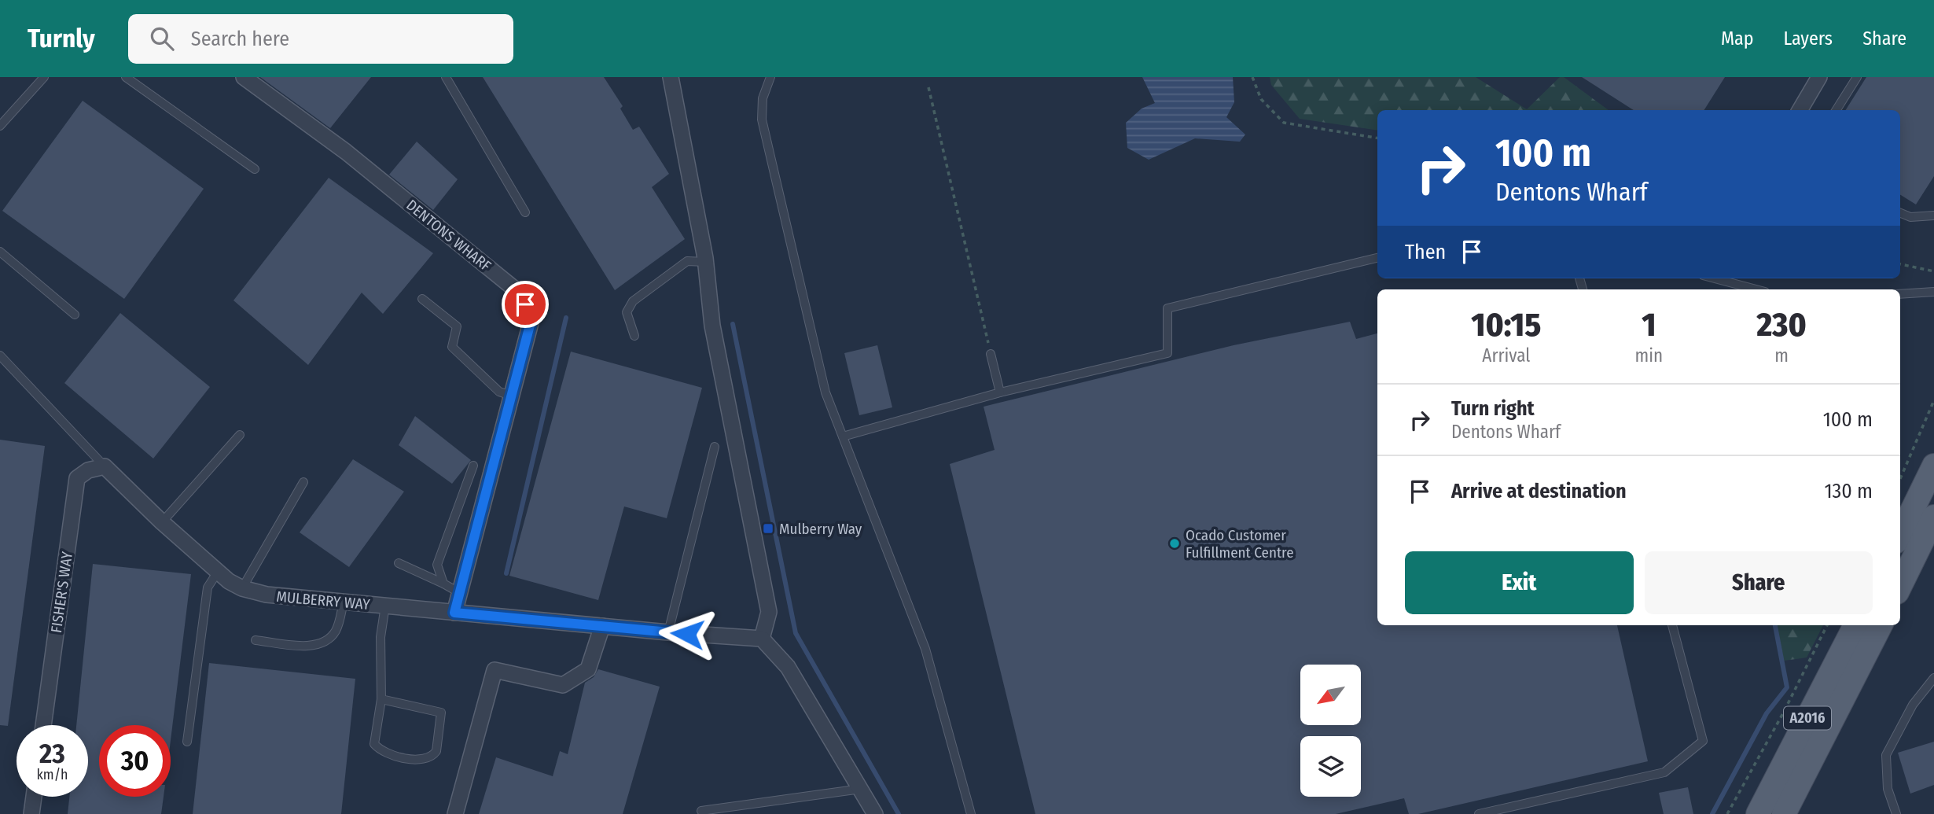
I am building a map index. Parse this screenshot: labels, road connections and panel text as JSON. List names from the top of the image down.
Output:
{
  "streets": {
    "main road": ["A2016"],
    "street": ["DENTONS WHARF", "FISHER'S WAY", "MULBERRY WAY"]
  },
  "crossings": [
    ["DENTONS WHARF", "MULBERRY WAY"],
    ["FISHER'S WAY", "MULBERRY WAY"]
  ],
  "places": {
    "transit": ["Mulberry Way"],
    "other": ["Ocado Customer Fulfillment Centre"]
  },
  "north": "bottom left",
  "page": {
    "header": "Turnly",
    "search": "Search here",
    "nav": ["Map", "Layers", "Share"],
    "turn": ["100 m", "Dentons Wharf"],
    "then": "Then",
    "eta": [
      "10:15",
      "Arrival",
      "1",
      "min",
      "230",
      "m"
    ],
    "list": [
      {
        "name": "Turn right",
        "note": "Dentons Wharf",
        "value": "100 m"
      },
      {
        "name": "Arrive at destination",
        "value": "130 m"
      }
    ],
    "buttons": ["Exit", "Share"],
    "speed": "23 km/h",
    "limit": "30"
  }
}
